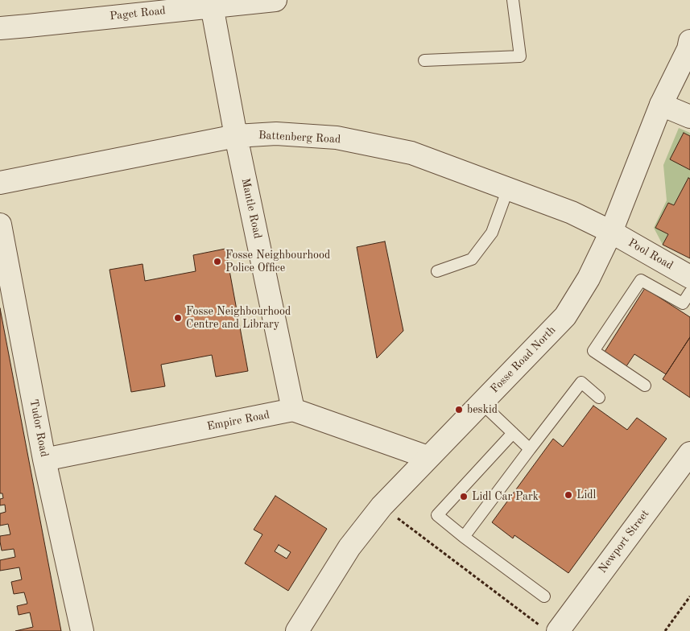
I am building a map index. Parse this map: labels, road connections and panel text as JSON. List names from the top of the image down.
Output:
{
  "streets": {
    "street": [
      "Paget Road",
      "Battenberg Road",
      "Mantle Road",
      "Pool Road",
      "Fosse Road North",
      "Empire Road",
      "Tudor Road",
      "Newport Street"
    ]
  },
  "crossings": [
    ["Paget Road", "Mantle Road"],
    ["Battenberg Road", "Mantle Road"],
    ["Battenberg Road", "Pool Road"],
    ["Battenberg Road", "Fosse Road North"],
    ["Mantle Road", "Empire Road"],
    ["Pool Road", "Fosse Road North"],
    ["Empire Road", "Tudor Road"]
  ],
  "places": [
    "Fosse Neighbourhood Police Office",
    "Fosse Neighbourhood Centre and Library",
    "beskid",
    "Lidl",
    "Lidl Car Park"
  ]
}
